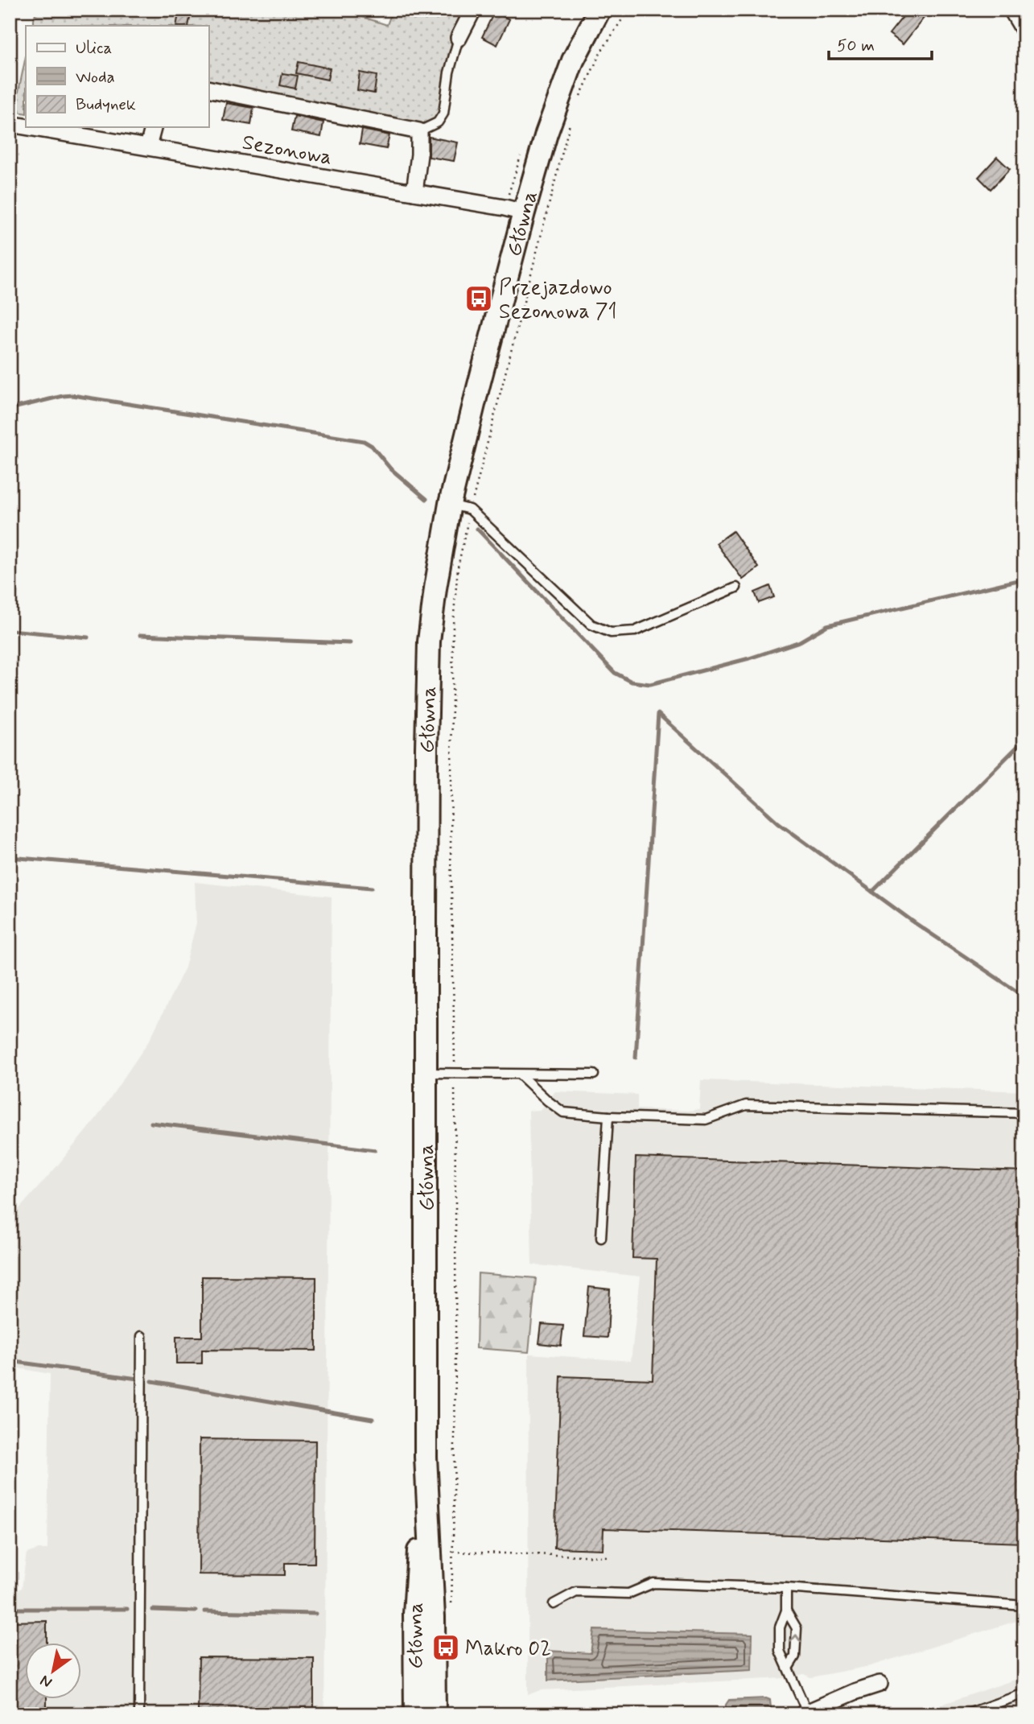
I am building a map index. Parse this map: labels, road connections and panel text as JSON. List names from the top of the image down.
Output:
{
  "streets": {
    "main road": ["Główna"],
    "street": ["Sezonowa"]
  },
  "crossings": [
    ["Sezonowa", "Główna"]
  ],
  "places": {
    "bus stop": ["Przejazdowo Sezonowa 71", "Makro 02"]
  },
  "legend": ["Ulica", "Woda", "Budynek"],
  "scale_bar": "50 m",
  "north": "bottom left"
}
